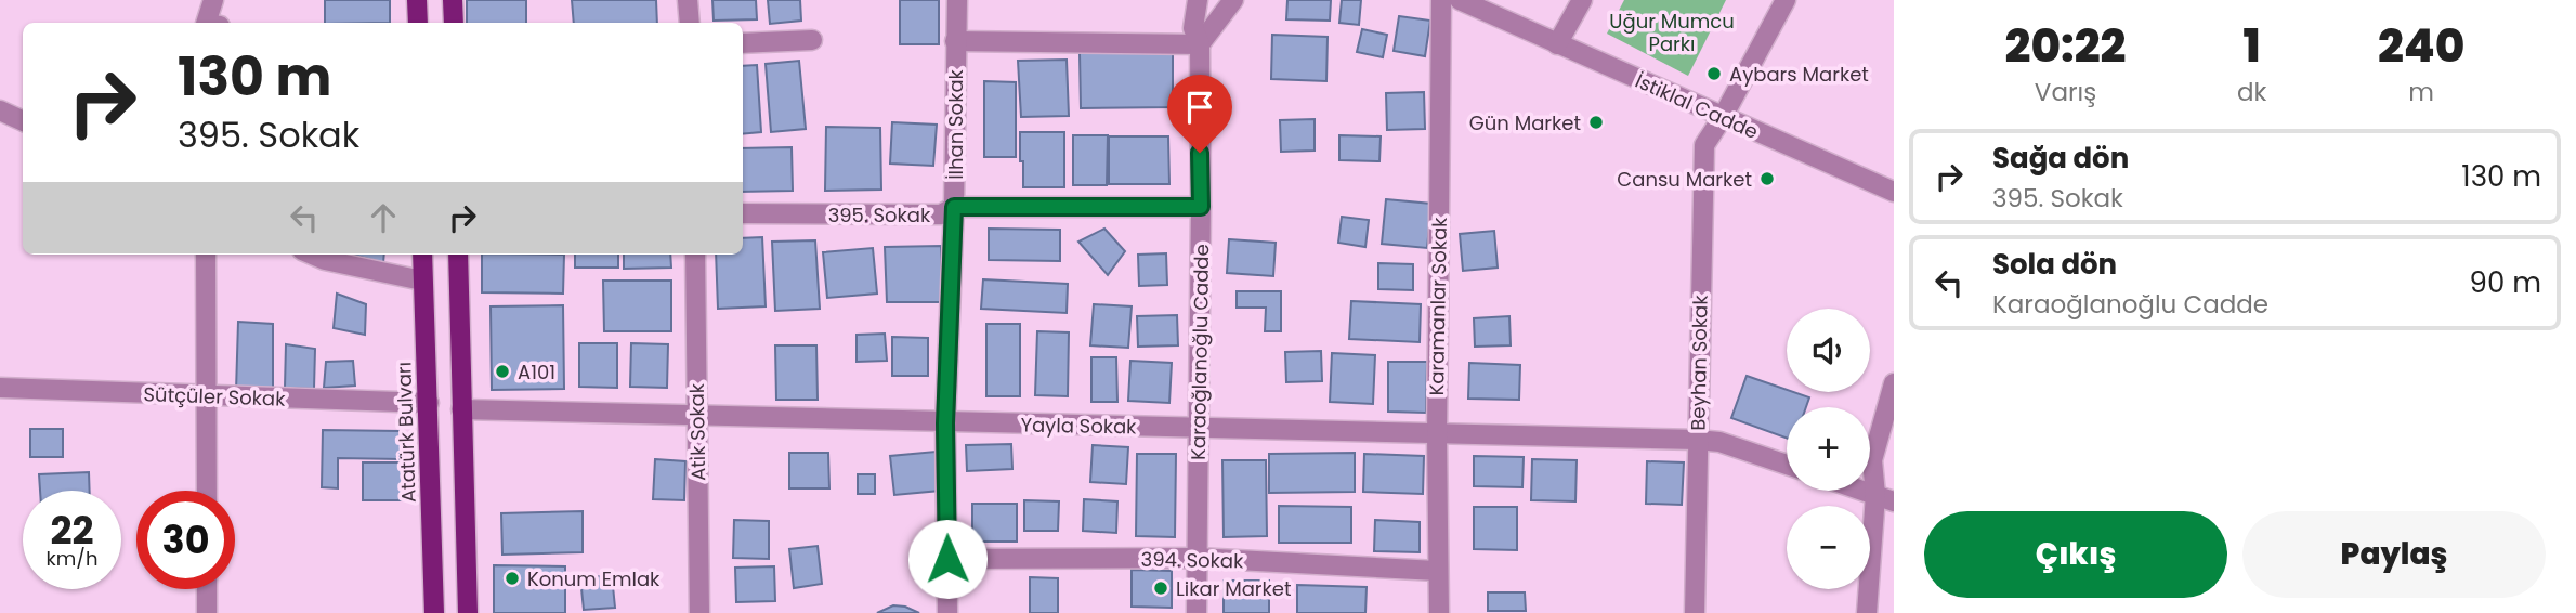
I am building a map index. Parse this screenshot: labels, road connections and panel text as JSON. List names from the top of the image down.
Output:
{
  "streets": {
    "main road": ["Atatürk Bulvarı"],
    "street": [
      "İstiklal Cadde",
      "İlhan Sokak",
      "395. Sokak",
      "Karamanlar Sokak",
      "Karaoğlanoğlu Cadde",
      "Beyhan Sokak",
      "Sütçüler Sokak",
      "Yayla Sokak",
      "Atik Sokak",
      "394. Sokak"
    ]
  },
  "crossings": [
    ["İstiklal Cadde", "Beyhan Sokak"],
    ["İlhan Sokak", "395. Sokak"],
    ["İlhan Sokak", "Yayla Sokak"],
    ["İlhan Sokak", "394. Sokak"],
    ["395. Sokak", "Karaoğlanoğlu Cadde"],
    ["Karamanlar Sokak", "Yayla Sokak"],
    ["Karamanlar Sokak", "394. Sokak"],
    ["Karaoğlanoğlu Cadde", "Yayla Sokak"],
    ["Karaoğlanoğlu Cadde", "394. Sokak"],
    ["Beyhan Sokak", "Yayla Sokak"],
    ["Sütçüler Sokak", "Atatürk Bulvarı"],
    ["Yayla Sokak", "Atik Sokak"]
  ],
  "parks": ["Uğur Mumcu Parkı"],
  "places": [
    "Aybars Market",
    "Gün Market",
    "Cansu Market",
    "A101",
    "Konum Emlak",
    "Likar Market"
  ],
  "page": {
    "eta": [
      "20:22",
      "Varış",
      "1",
      "dk",
      "240",
      "m"
    ],
    "turn": ["130 m", "395. Sokak"],
    "list": [
      {
        "name": "Sağa dön",
        "note": "395. Sokak",
        "value": "130 m"
      },
      {
        "name": "Sola dön",
        "note": "Karaoğlanoğlu Cadde",
        "value": "90 m"
      }
    ],
    "map_buttons": ["+", "−"],
    "speed": "22 km/h",
    "limit": "30",
    "buttons": ["Çıkış", "Paylaş"]
  }
}
